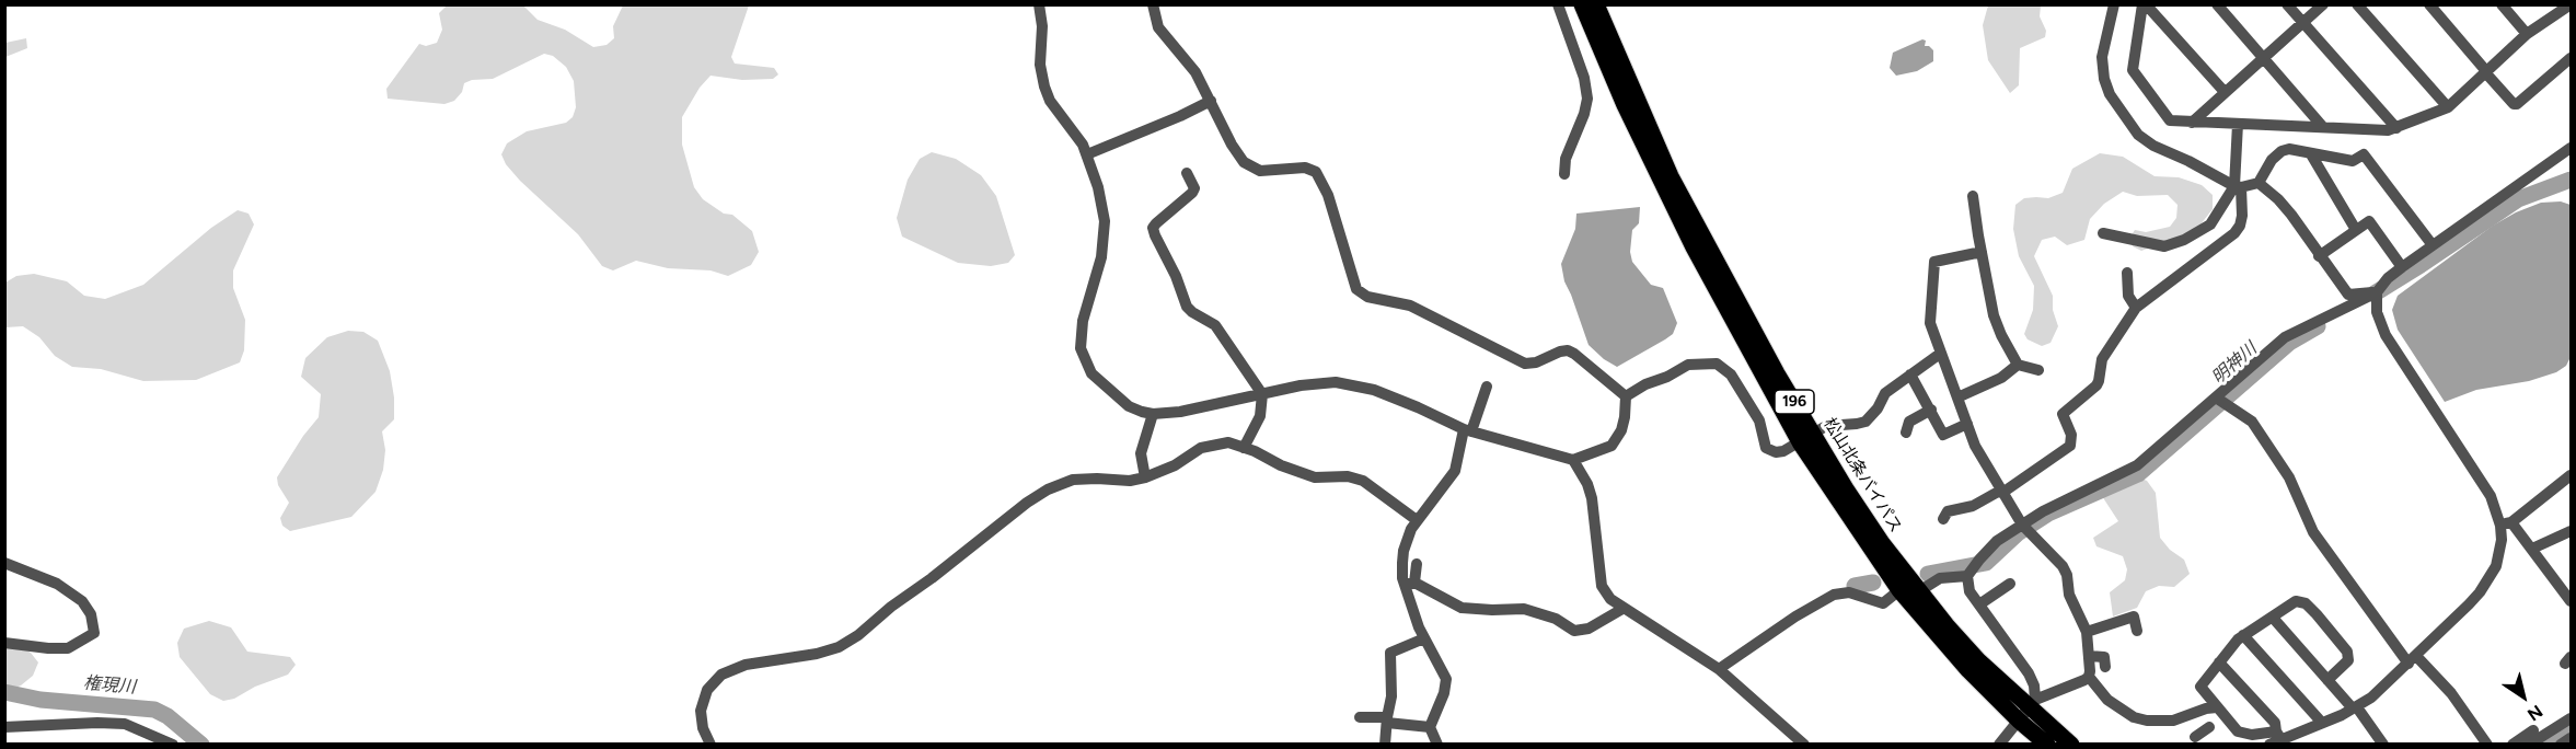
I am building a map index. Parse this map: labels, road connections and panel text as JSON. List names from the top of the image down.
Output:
{
  "streets": {
    "highway": ["196", "松山北条バイパス"]
  },
  "water": ["明神川", "権現川"],
  "north": "bottom right"
}
